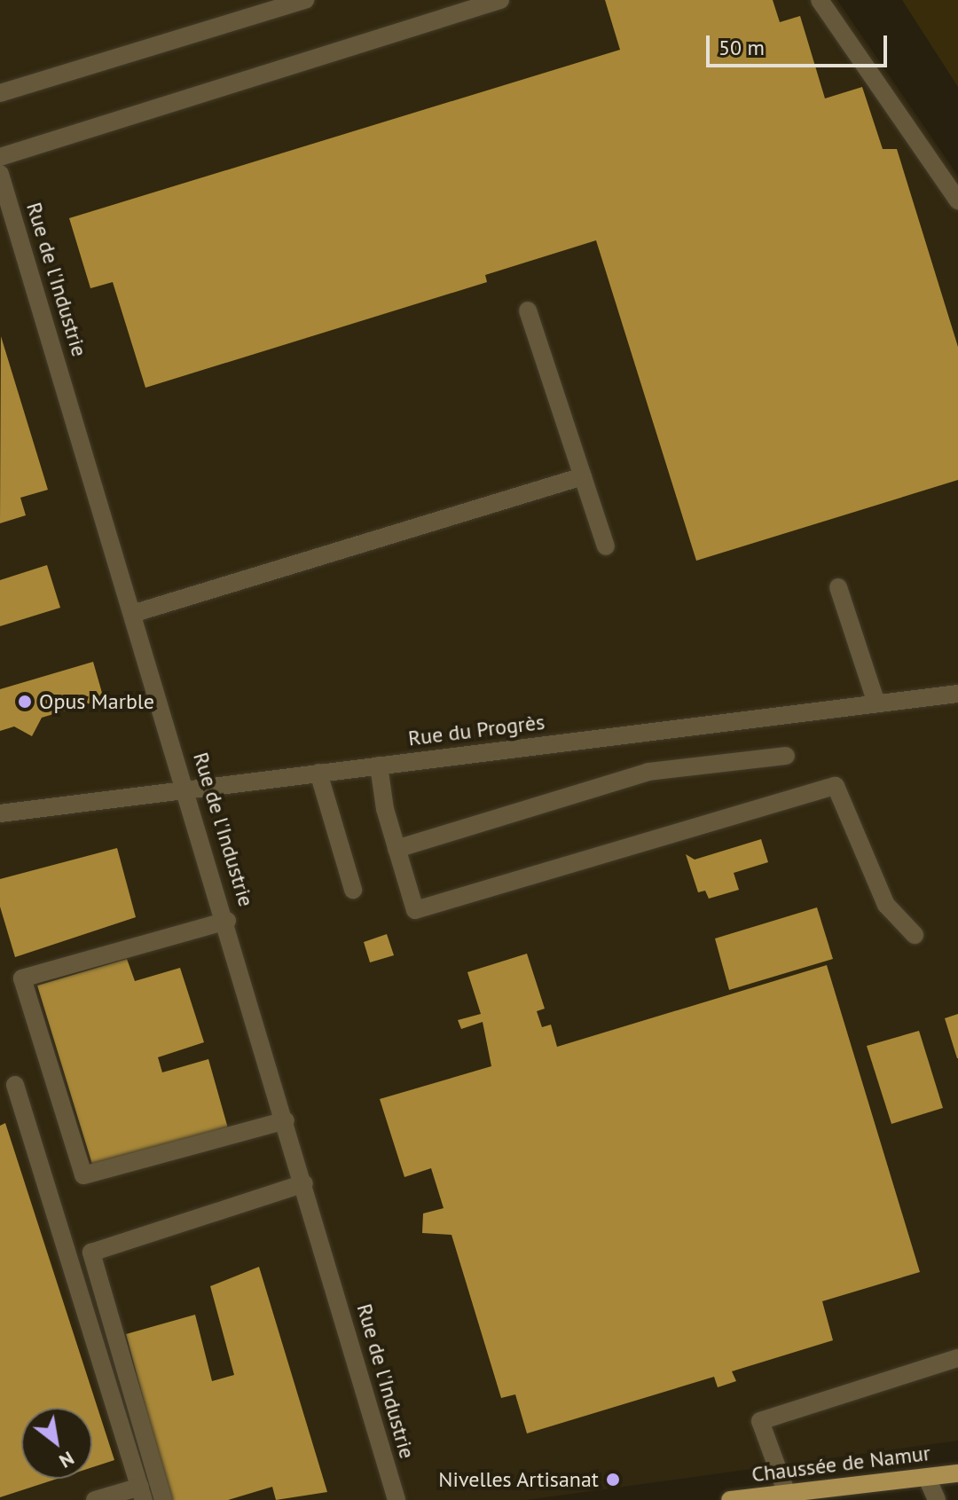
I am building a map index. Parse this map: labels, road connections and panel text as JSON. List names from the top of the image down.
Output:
{
  "streets": {
    "main road": ["Chaussée de Namur"],
    "street": ["Rue de l'Industrie", "Rue du Progrès"]
  },
  "crossings": [
    ["Rue de l'Industrie", "Rue du Progrès"]
  ],
  "places": ["Opus Marble", "Nivelles Artisanat"],
  "scale_bar": "50 m",
  "north": "bottom right"
}
